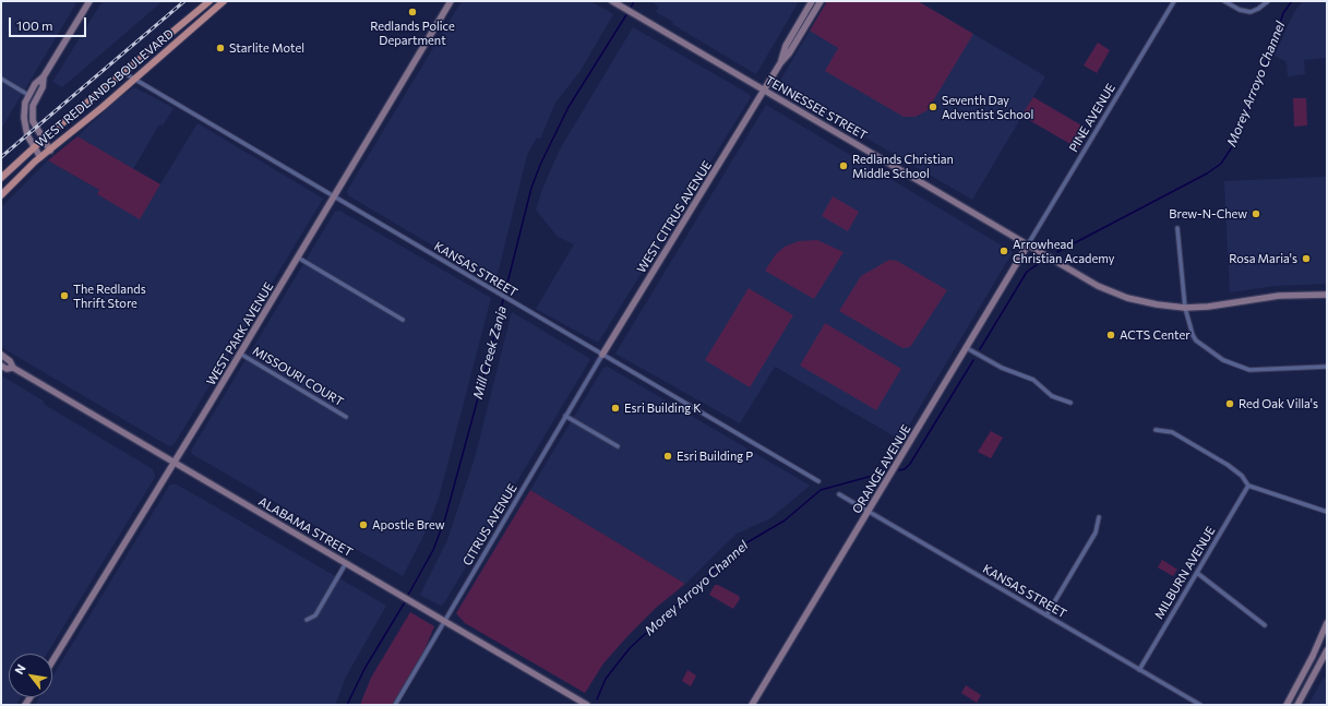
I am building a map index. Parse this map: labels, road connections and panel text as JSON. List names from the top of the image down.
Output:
{
  "streets": {
    "main road": [
      "WEST REDLANDS BOULEVARD",
      "TENNESSEE STREET",
      "WEST CITRUS AVENUE",
      "WEST PARK AVENUE",
      "ORANGE AVENUE",
      "ALABAMA STREET"
    ],
    "street": [
      "PINE AVENUE",
      "KANSAS STREET",
      "MISSOURI COURT",
      "CITRUS AVENUE",
      "MILBURN AVENUE"
    ]
  },
  "crossings": [
    ["WEST REDLANDS BOULEVARD", "KANSAS STREET"],
    ["TENNESSEE STREET", "PINE AVENUE"],
    ["TENNESSEE STREET", "WEST CITRUS AVENUE"],
    ["TENNESSEE STREET", "ORANGE AVENUE"],
    ["PINE AVENUE", "ORANGE AVENUE"],
    ["WEST CITRUS AVENUE", "KANSAS STREET"],
    ["WEST CITRUS AVENUE", "CITRUS AVENUE"],
    ["KANSAS STREET", "WEST PARK AVENUE"],
    ["KANSAS STREET", "ORANGE AVENUE"],
    ["KANSAS STREET", "CITRUS AVENUE"],
    ["KANSAS STREET", "MILBURN AVENUE"],
    ["WEST PARK AVENUE", "MISSOURI COURT"],
    ["WEST PARK AVENUE", "ALABAMA STREET"],
    ["CITRUS AVENUE", "ALABAMA STREET"]
  ],
  "water": ["Morey Arroyo Channel", "Mill Creek Zanja"],
  "places": [
    "Redlands Police Department",
    "Starlite Motel",
    "Seventh Day Adventist School",
    "Redlands Christian Middle School",
    "Brew-N-Chew",
    "Arrowhead Christian Academy",
    "Rosa Maria's",
    "The Redlands Thrift Store",
    "ACTS Center",
    "Red Oak Villa's",
    "Esri Building K",
    "Esri Building P",
    "Apostle Brew"
  ],
  "scale_bar": "100 m",
  "north": "top left"
}
